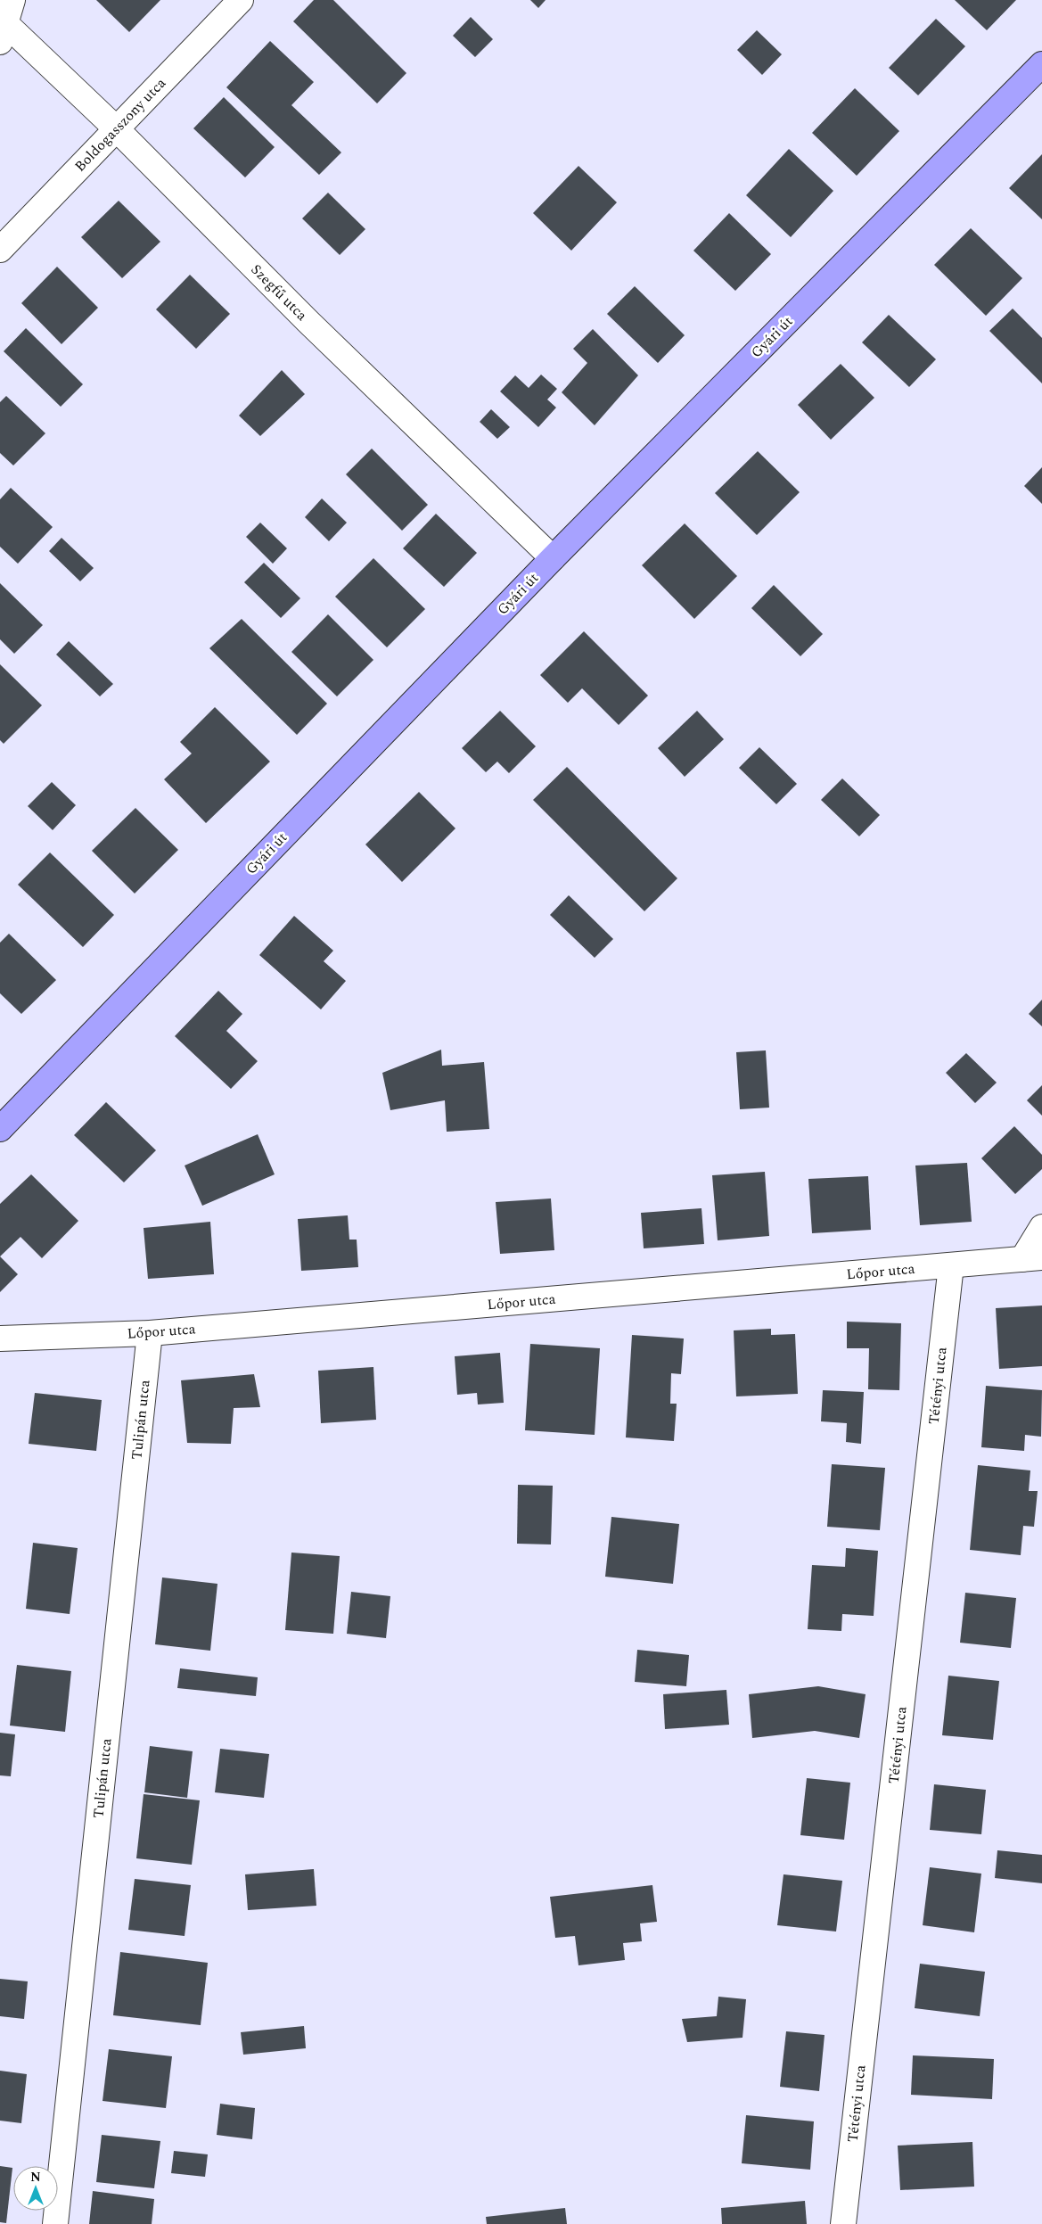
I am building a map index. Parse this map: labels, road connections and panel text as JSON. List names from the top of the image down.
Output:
{
  "streets": {
    "street": [
      "Boldogasszony utca",
      "Szegfű utca",
      "Gyári út",
      "Lőpor utca",
      "Tétényi utca",
      "Tulipán utca"
    ]
  },
  "crossings": [
    ["Boldogasszony utca", "Szegfű utca"],
    ["Szegfű utca", "Gyári út"],
    ["Lőpor utca", "Tétényi utca"],
    ["Lőpor utca", "Tulipán utca"]
  ],
  "north": "top"
}
